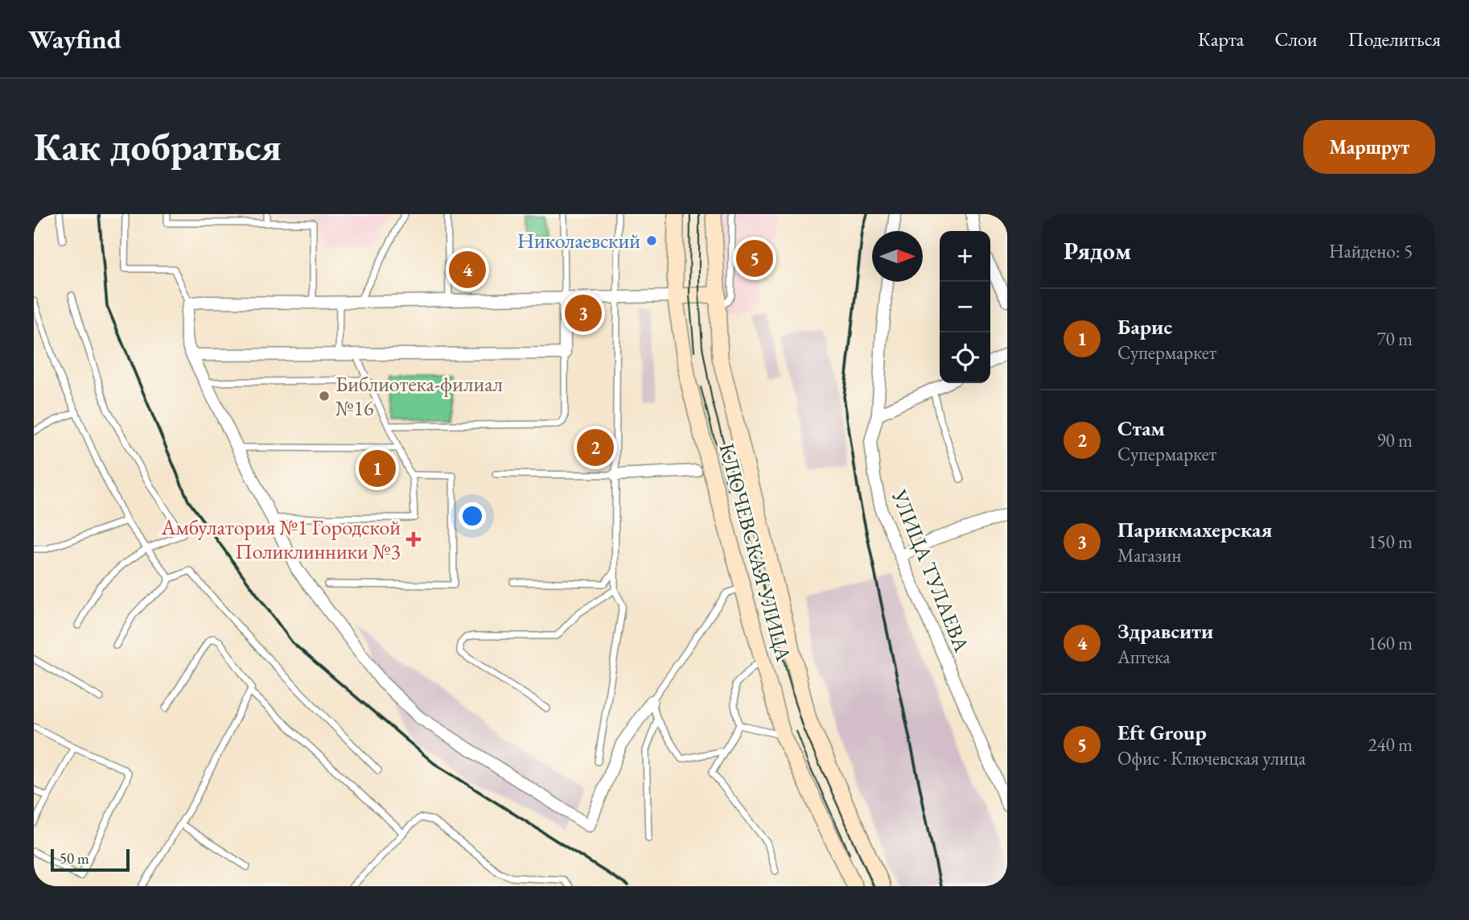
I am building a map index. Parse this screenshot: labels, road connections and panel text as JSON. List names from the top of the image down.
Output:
{
  "streets": {
    "main road": ["КЛЮЧЕВСКАЯ УЛИЦА"],
    "street": ["УЛИЦА ТУЛАЕВА"]
  },
  "places": {
    "other": ["Николаевский", "Библиотека-филиал №16"],
    "health": ["Амбулатория №1 Городской Поликлинники №3"]
  },
  "scale_bar": "50 m",
  "north": "right",
  "page": {
    "header": "Wayfind",
    "nav": ["Карта", "Слои", "Поделиться"],
    "buttons": "Маршрут",
    "title": "Как добраться",
    "heading": ["Рядом", "Найдено: 5"],
    "map_buttons": ["+", "−"],
    "pins": [
      "5",
      "4",
      "3",
      "2",
      "1"
    ],
    "list": [
      {
        "mark": "1",
        "name": "Барис",
        "note": "Супермаркет",
        "value": "70 m"
      },
      {
        "mark": "2",
        "name": "Стам",
        "note": "Супермаркет",
        "value": "90 m"
      },
      {
        "mark": "3",
        "name": "Парикмахерская",
        "note": "Магазин",
        "value": "150 m"
      },
      {
        "mark": "4",
        "name": "Здравсити",
        "note": "Аптека",
        "value": "160 m"
      },
      {
        "mark": "5",
        "name": "Eft Group",
        "note": "Офис · Ключевская улица",
        "value": "240 m"
      }
    ],
    "scale": "50 m"
  }
}
